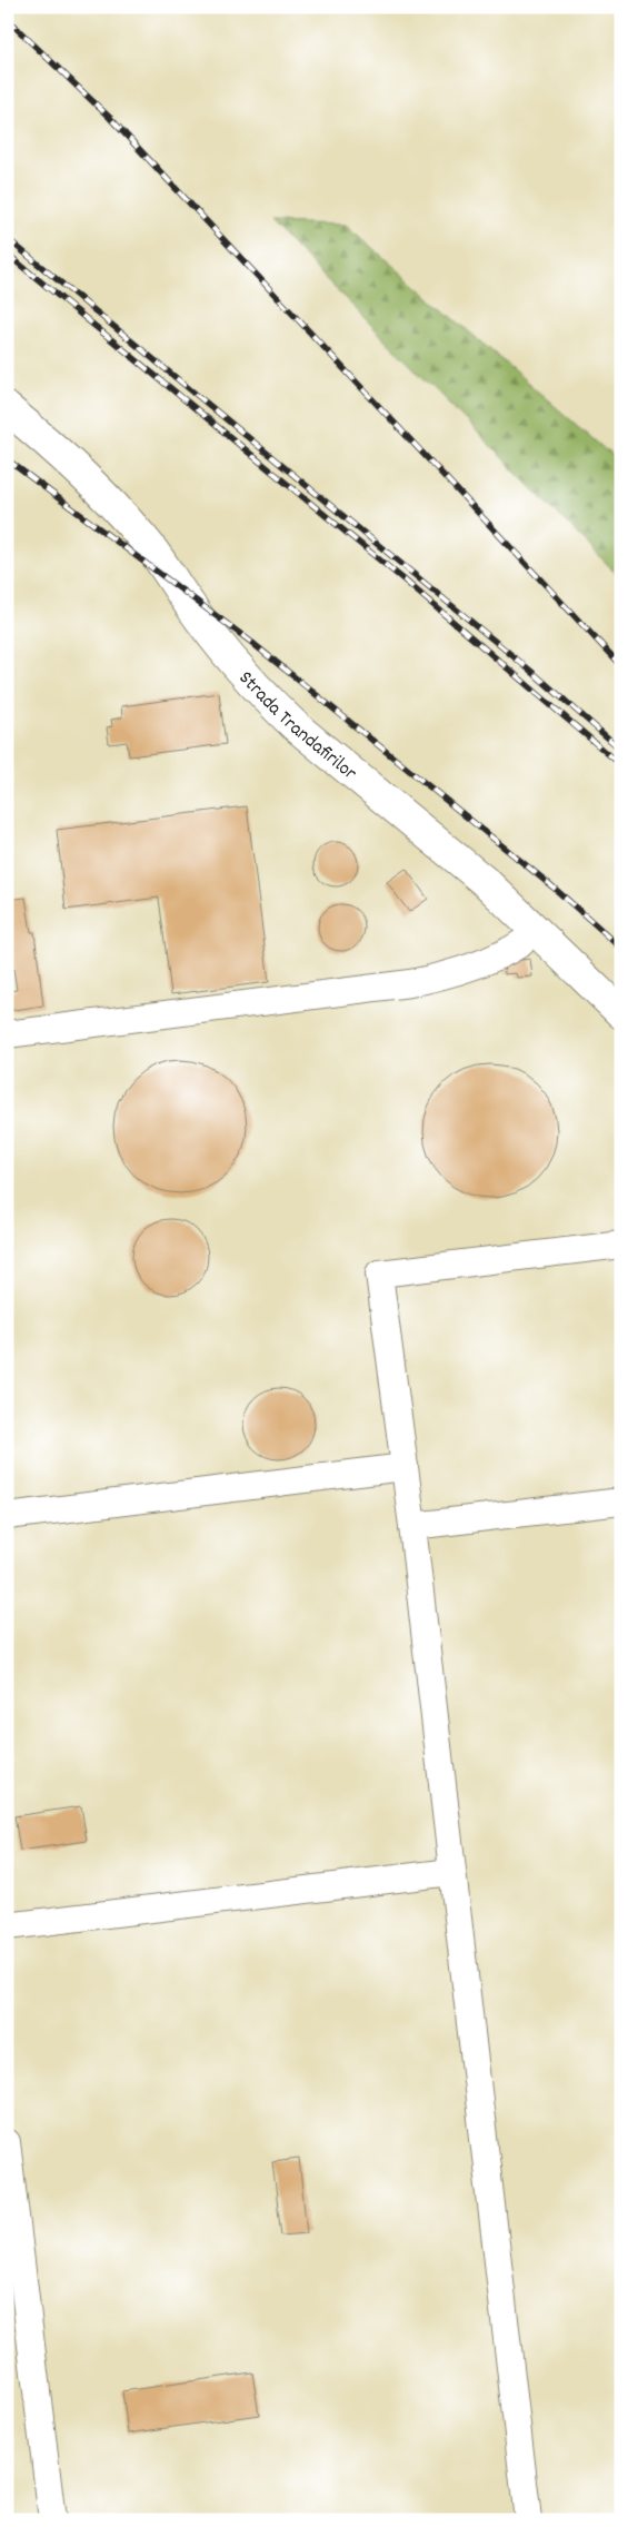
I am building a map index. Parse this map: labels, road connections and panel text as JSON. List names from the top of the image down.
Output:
{
  "streets": {
    "main road": ["Strada Trandafirilor"]
  }
}
